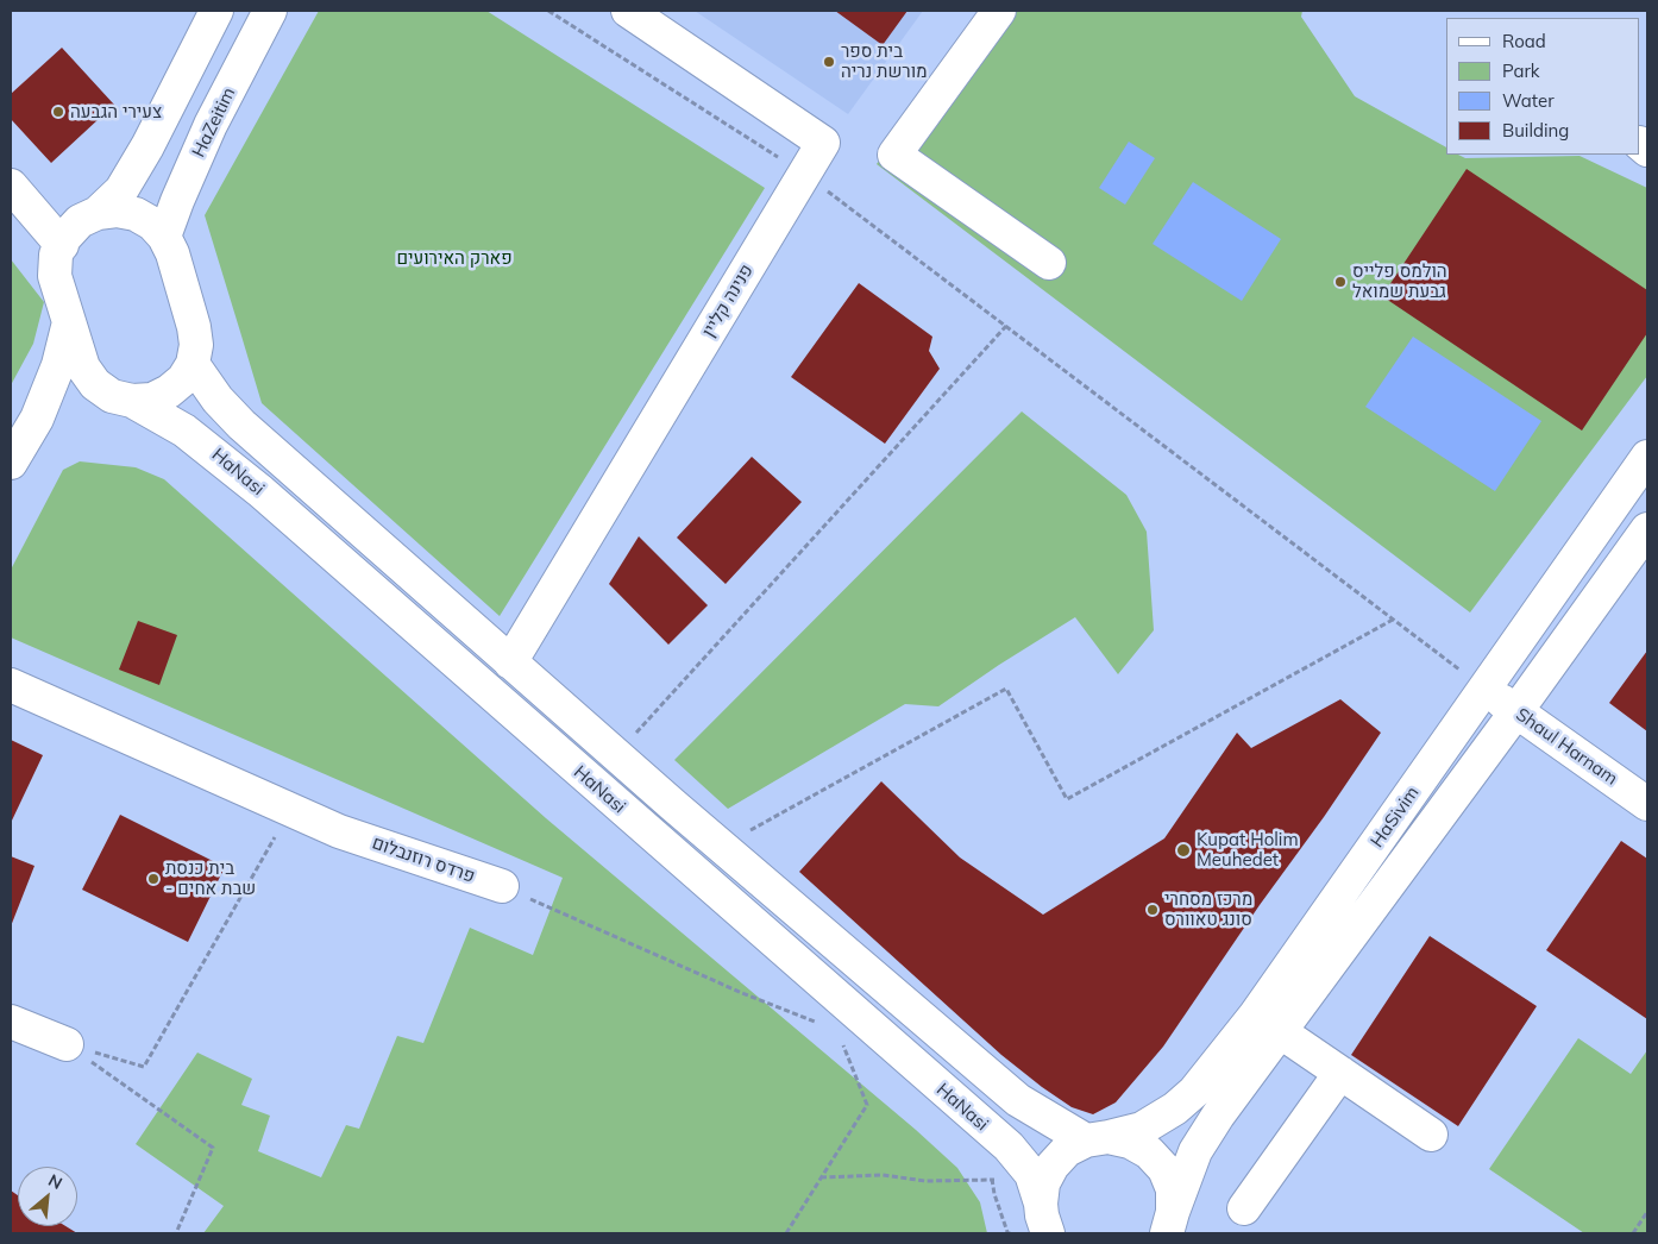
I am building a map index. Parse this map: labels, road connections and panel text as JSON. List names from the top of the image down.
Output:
{
  "streets": {
    "street": [
      "HaZeitim",
      "פנינה קליין",
      "HaNasi",
      "Shaul Harnam",
      "HaSivim",
      "פרדס רוזנבלום"
    ]
  },
  "crossings": [
    ["HaZeitim", "HaNasi"],
    ["פנינה קליין", "HaNasi"],
    ["HaNasi", "HaSivim"],
    ["Shaul Harnam", "HaSivim"]
  ],
  "parks": ["פארק האירועים"],
  "places": [
    "בית ספר מורשת נריה",
    "צעירי הגבעה",
    "הולמס פלייס גבעת שמואל",
    "Kupat Holim Meuhedet",
    "בית כנסת - שבת אחים",
    "מרכז מסחרי סונג טאוורס"
  ],
  "legend": [
    "Road",
    "Park",
    "Water",
    "Building"
  ],
  "north": "top right"
}
